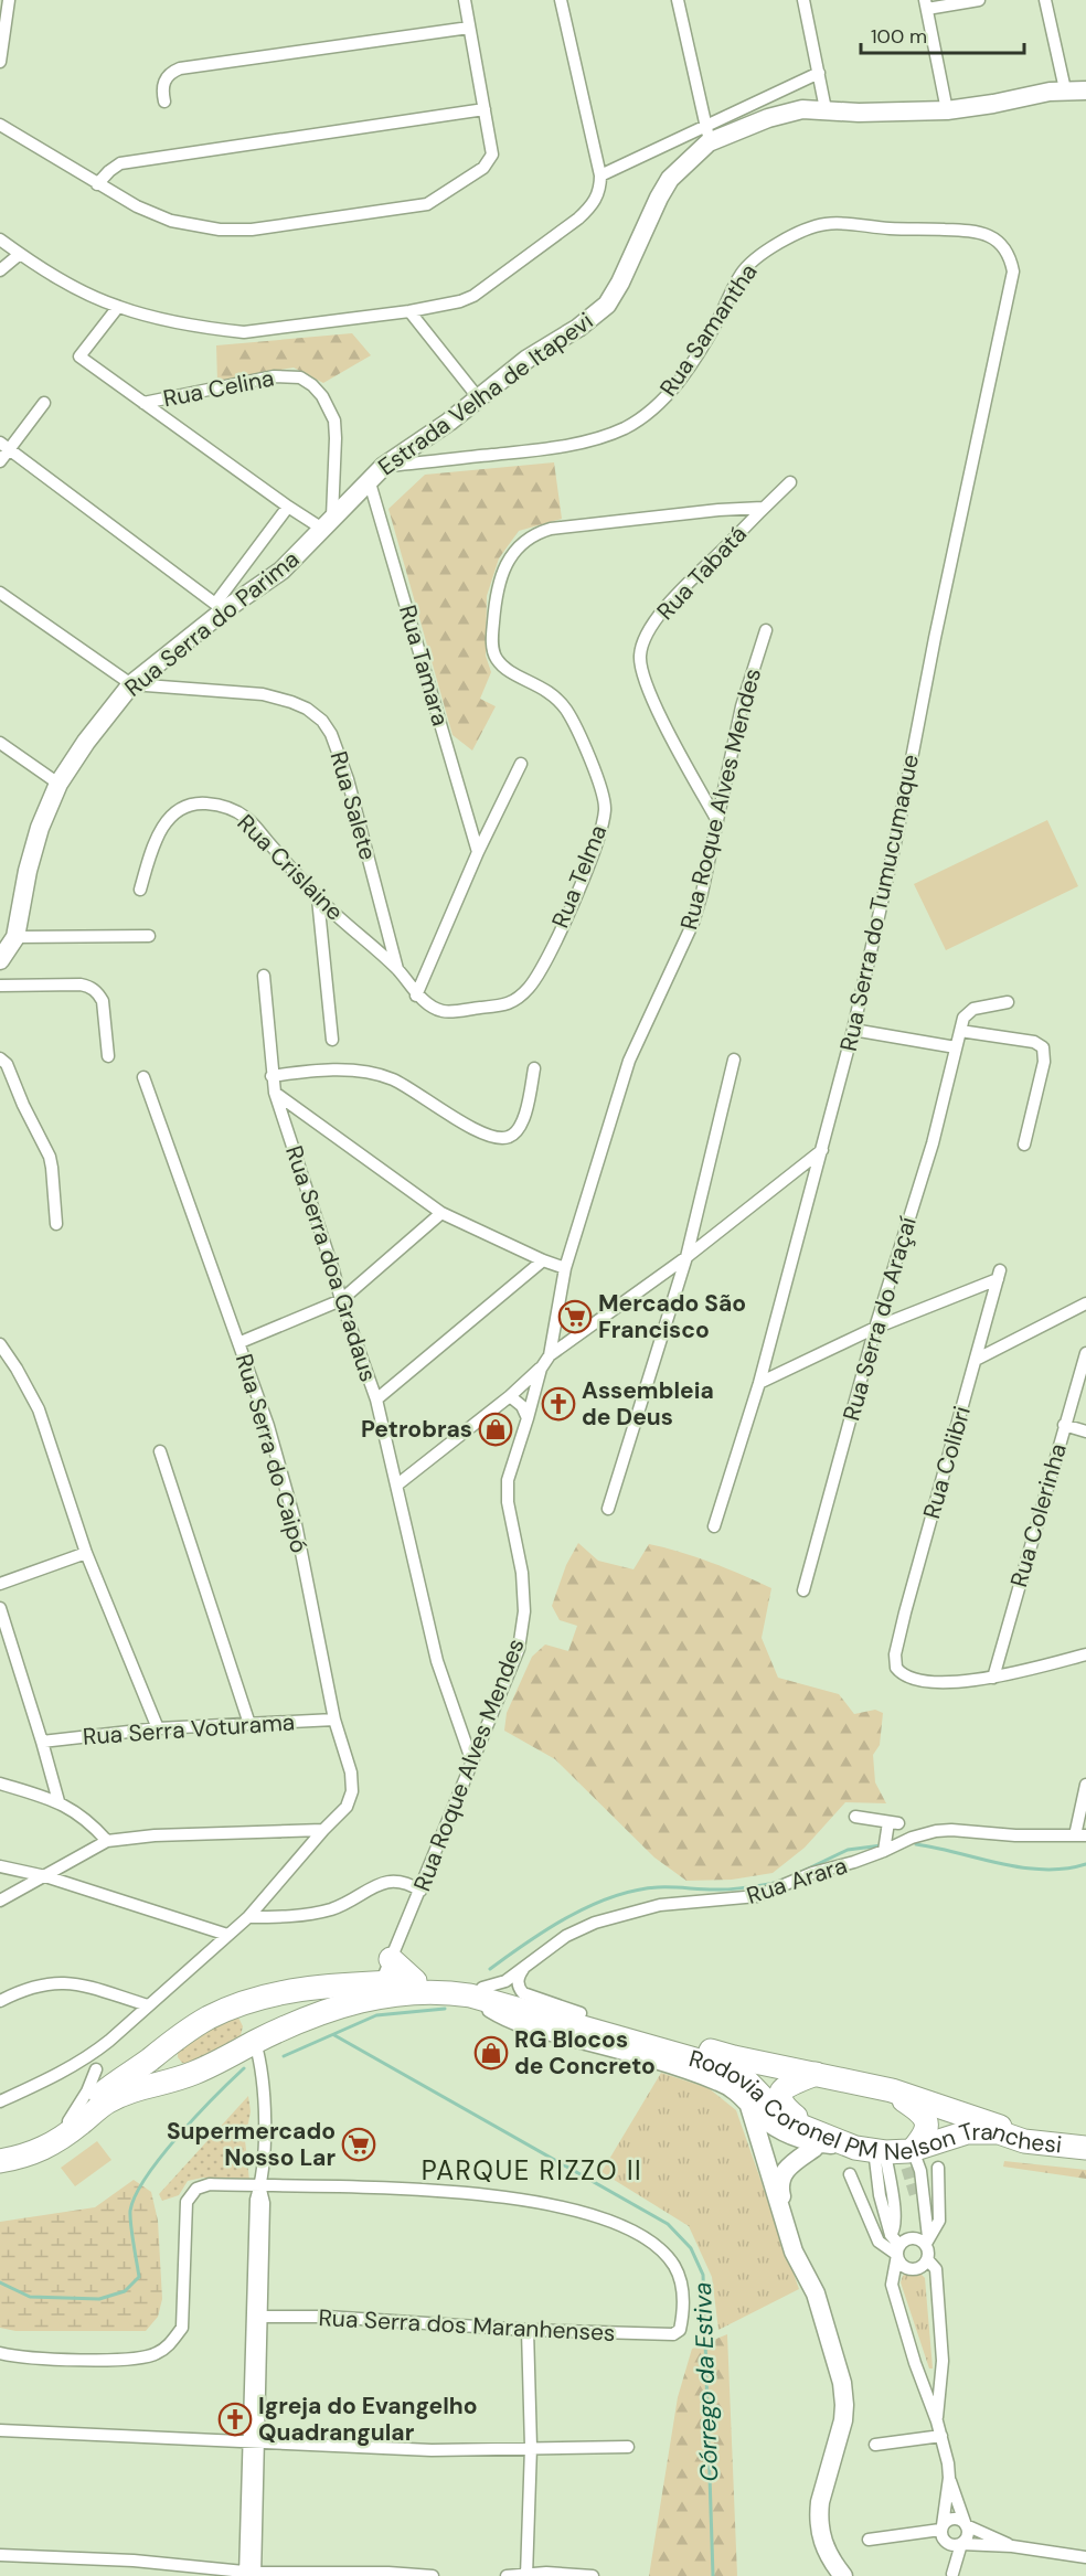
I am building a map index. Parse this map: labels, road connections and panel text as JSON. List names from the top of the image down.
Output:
{
  "streets": {
    "highway": ["Rodovia Coronel PM Nelson Tranchesi"],
    "street": [
      "Rua Samantha",
      "Rua Celina",
      "Estrada Velha de Itapevi",
      "Rua Tabatá",
      "Rua Serra do Parima",
      "Rua Tamara",
      "Rua Roque Alves Mendes",
      "Rua Salete",
      "Rua Crislaine",
      "Rua Telma",
      "Rua Serra do Tumucumaque",
      "Rua Serra doa Gradaus",
      "Rua Serra do Araçaí",
      "Rua Serra do Caipó",
      "Rua Colibri",
      "Rua Colerinha",
      "Rua Serra Voturama",
      "Rua Arara",
      "Rua Serra dos Maranhenses"
    ]
  },
  "crossings": [
    ["Rua Samantha", "Estrada Velha de Itapevi"],
    ["Rua Samantha", "Rua Serra do Tumucumaque"],
    ["Rua Celina", "Rua Serra do Parima"],
    ["Estrada Velha de Itapevi", "Rua Serra do Parima"],
    ["Estrada Velha de Itapevi", "Rua Tamara"],
    ["Rua Tabatá", "Rua Roque Alves Mendes"],
    ["Rua Tabatá", "Rua Telma"],
    ["Rua Serra do Parima", "Rua Tamara"],
    ["Rua Serra do Parima", "Rua Salete"],
    ["Rua Roque Alves Mendes", "Rua Serra doa Gradaus"],
    ["Rua Roque Alves Mendes", "Rodovia Coronel PM Nelson Tranchesi"],
    ["Rua Salete", "Rua Crislaine"],
    ["Rua Salete", "Rua Telma"],
    ["Rua Crislaine", "Rua Telma"],
    ["Rua Serra do Araçaí", "Rua Colibri"],
    ["Rua Serra do Caipó", "Rua Serra Voturama"],
    ["Rua Colibri", "Rua Colerinha"],
    ["Rua Arara", "Rodovia Coronel PM Nelson Tranchesi"]
  ],
  "districts": ["PARQUE RIZZO II"],
  "water": ["Córrego da Estiva"],
  "places": {
    "supermarket": ["Mercado São Francisco", "Supermercado Nosso Lar"],
    "church": ["Assembleia de Deus", "Igreja do Evangelho Quadrangular"],
    "shop": ["Petrobras", "RG Blocos de Concreto"]
  },
  "scale_bar": "100 m"
}
